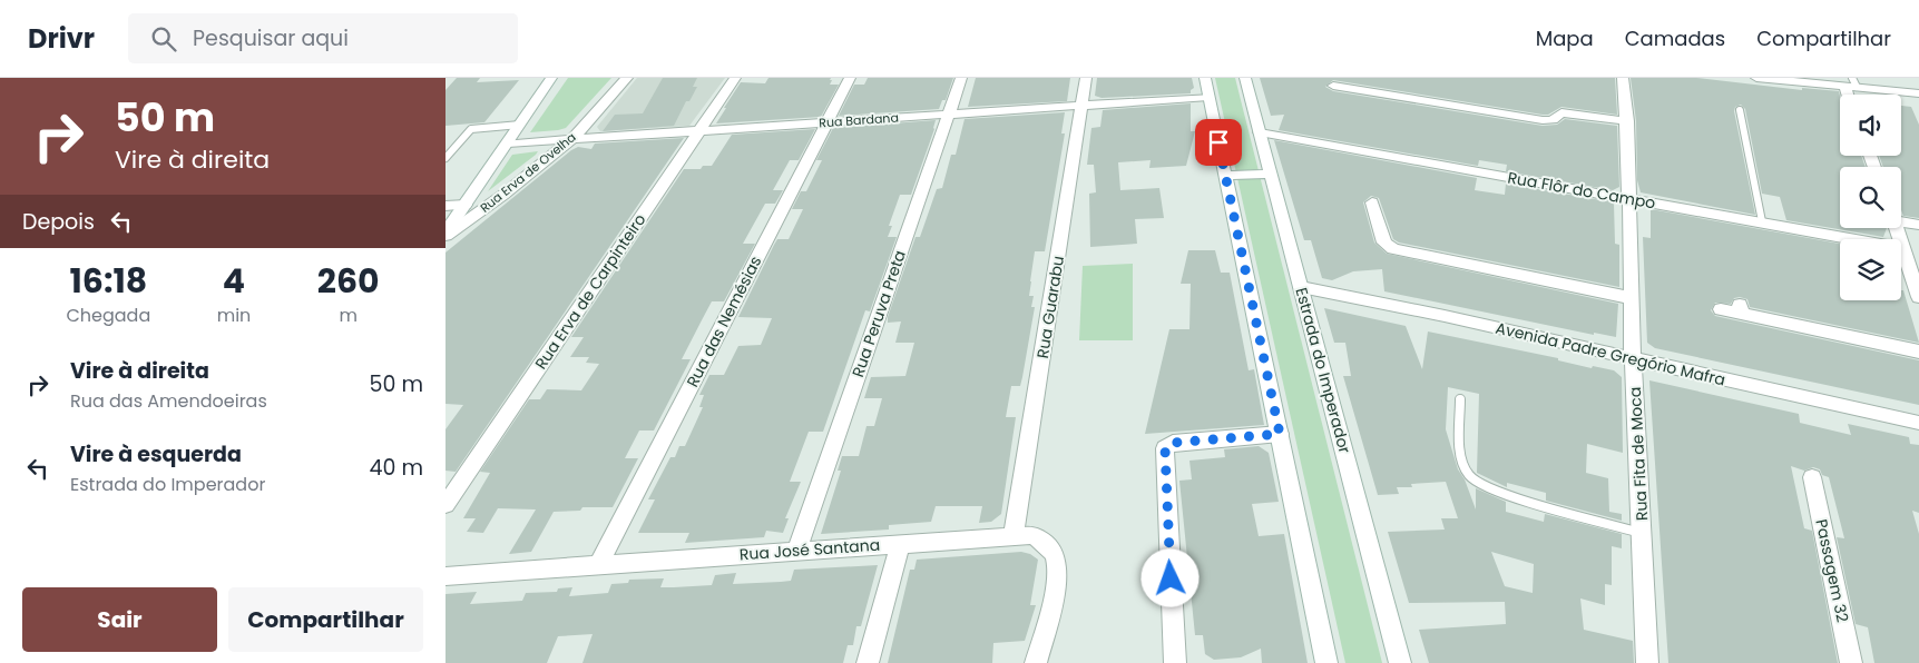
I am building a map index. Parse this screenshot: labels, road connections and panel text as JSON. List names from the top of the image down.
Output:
{
  "streets": {
    "street": [
      "Rua Bardana",
      "Rua Erva de Ovelha",
      "Rua Flôr do Campo",
      "Rua Erva de Carpinteiro",
      "Rua Guarabu",
      "Rua Peruva Preta",
      "Rua das Nemésias",
      "Avenida Padre Gregório Mafra",
      "Estrada do Imperador",
      "Rua Fita de Moca",
      "Rua José Santana",
      "Passagem 32"
    ]
  },
  "crossings": [
    ["Rua Bardana", "Rua Erva de Ovelha"],
    ["Rua Bardana", "Rua Erva de Carpinteiro"],
    ["Rua Bardana", "Rua Guarabu"],
    ["Rua Bardana", "Rua Peruva Preta"],
    ["Rua Bardana", "Rua das Nemésias"],
    ["Rua Flôr do Campo", "Estrada do Imperador"],
    ["Rua Flôr do Campo", "Rua Fita de Moca"],
    ["Rua Guarabu", "Rua José Santana"],
    ["Rua Peruva Preta", "Rua José Santana"],
    ["Rua das Nemésias", "Rua José Santana"],
    ["Avenida Padre Gregório Mafra", "Estrada do Imperador"],
    ["Avenida Padre Gregório Mafra", "Rua Fita de Moca"]
  ],
  "page": {
    "header": "Drivr",
    "search": "Pesquisar aqui",
    "nav": ["Mapa", "Camadas", "Compartilhar"],
    "turn": ["50 m", "Vire à direita"],
    "then": "Depois",
    "eta": [
      "16:18",
      "Chegada",
      "4",
      "min",
      "260",
      "m"
    ],
    "list": [
      {
        "name": "Vire à direita",
        "note": "Rua das Amendoeiras",
        "value": "50 m"
      },
      {
        "name": "Vire à esquerda",
        "note": "Estrada do Imperador",
        "value": "40 m"
      }
    ],
    "buttons": ["Sair", "Compartilhar"]
  }
}
